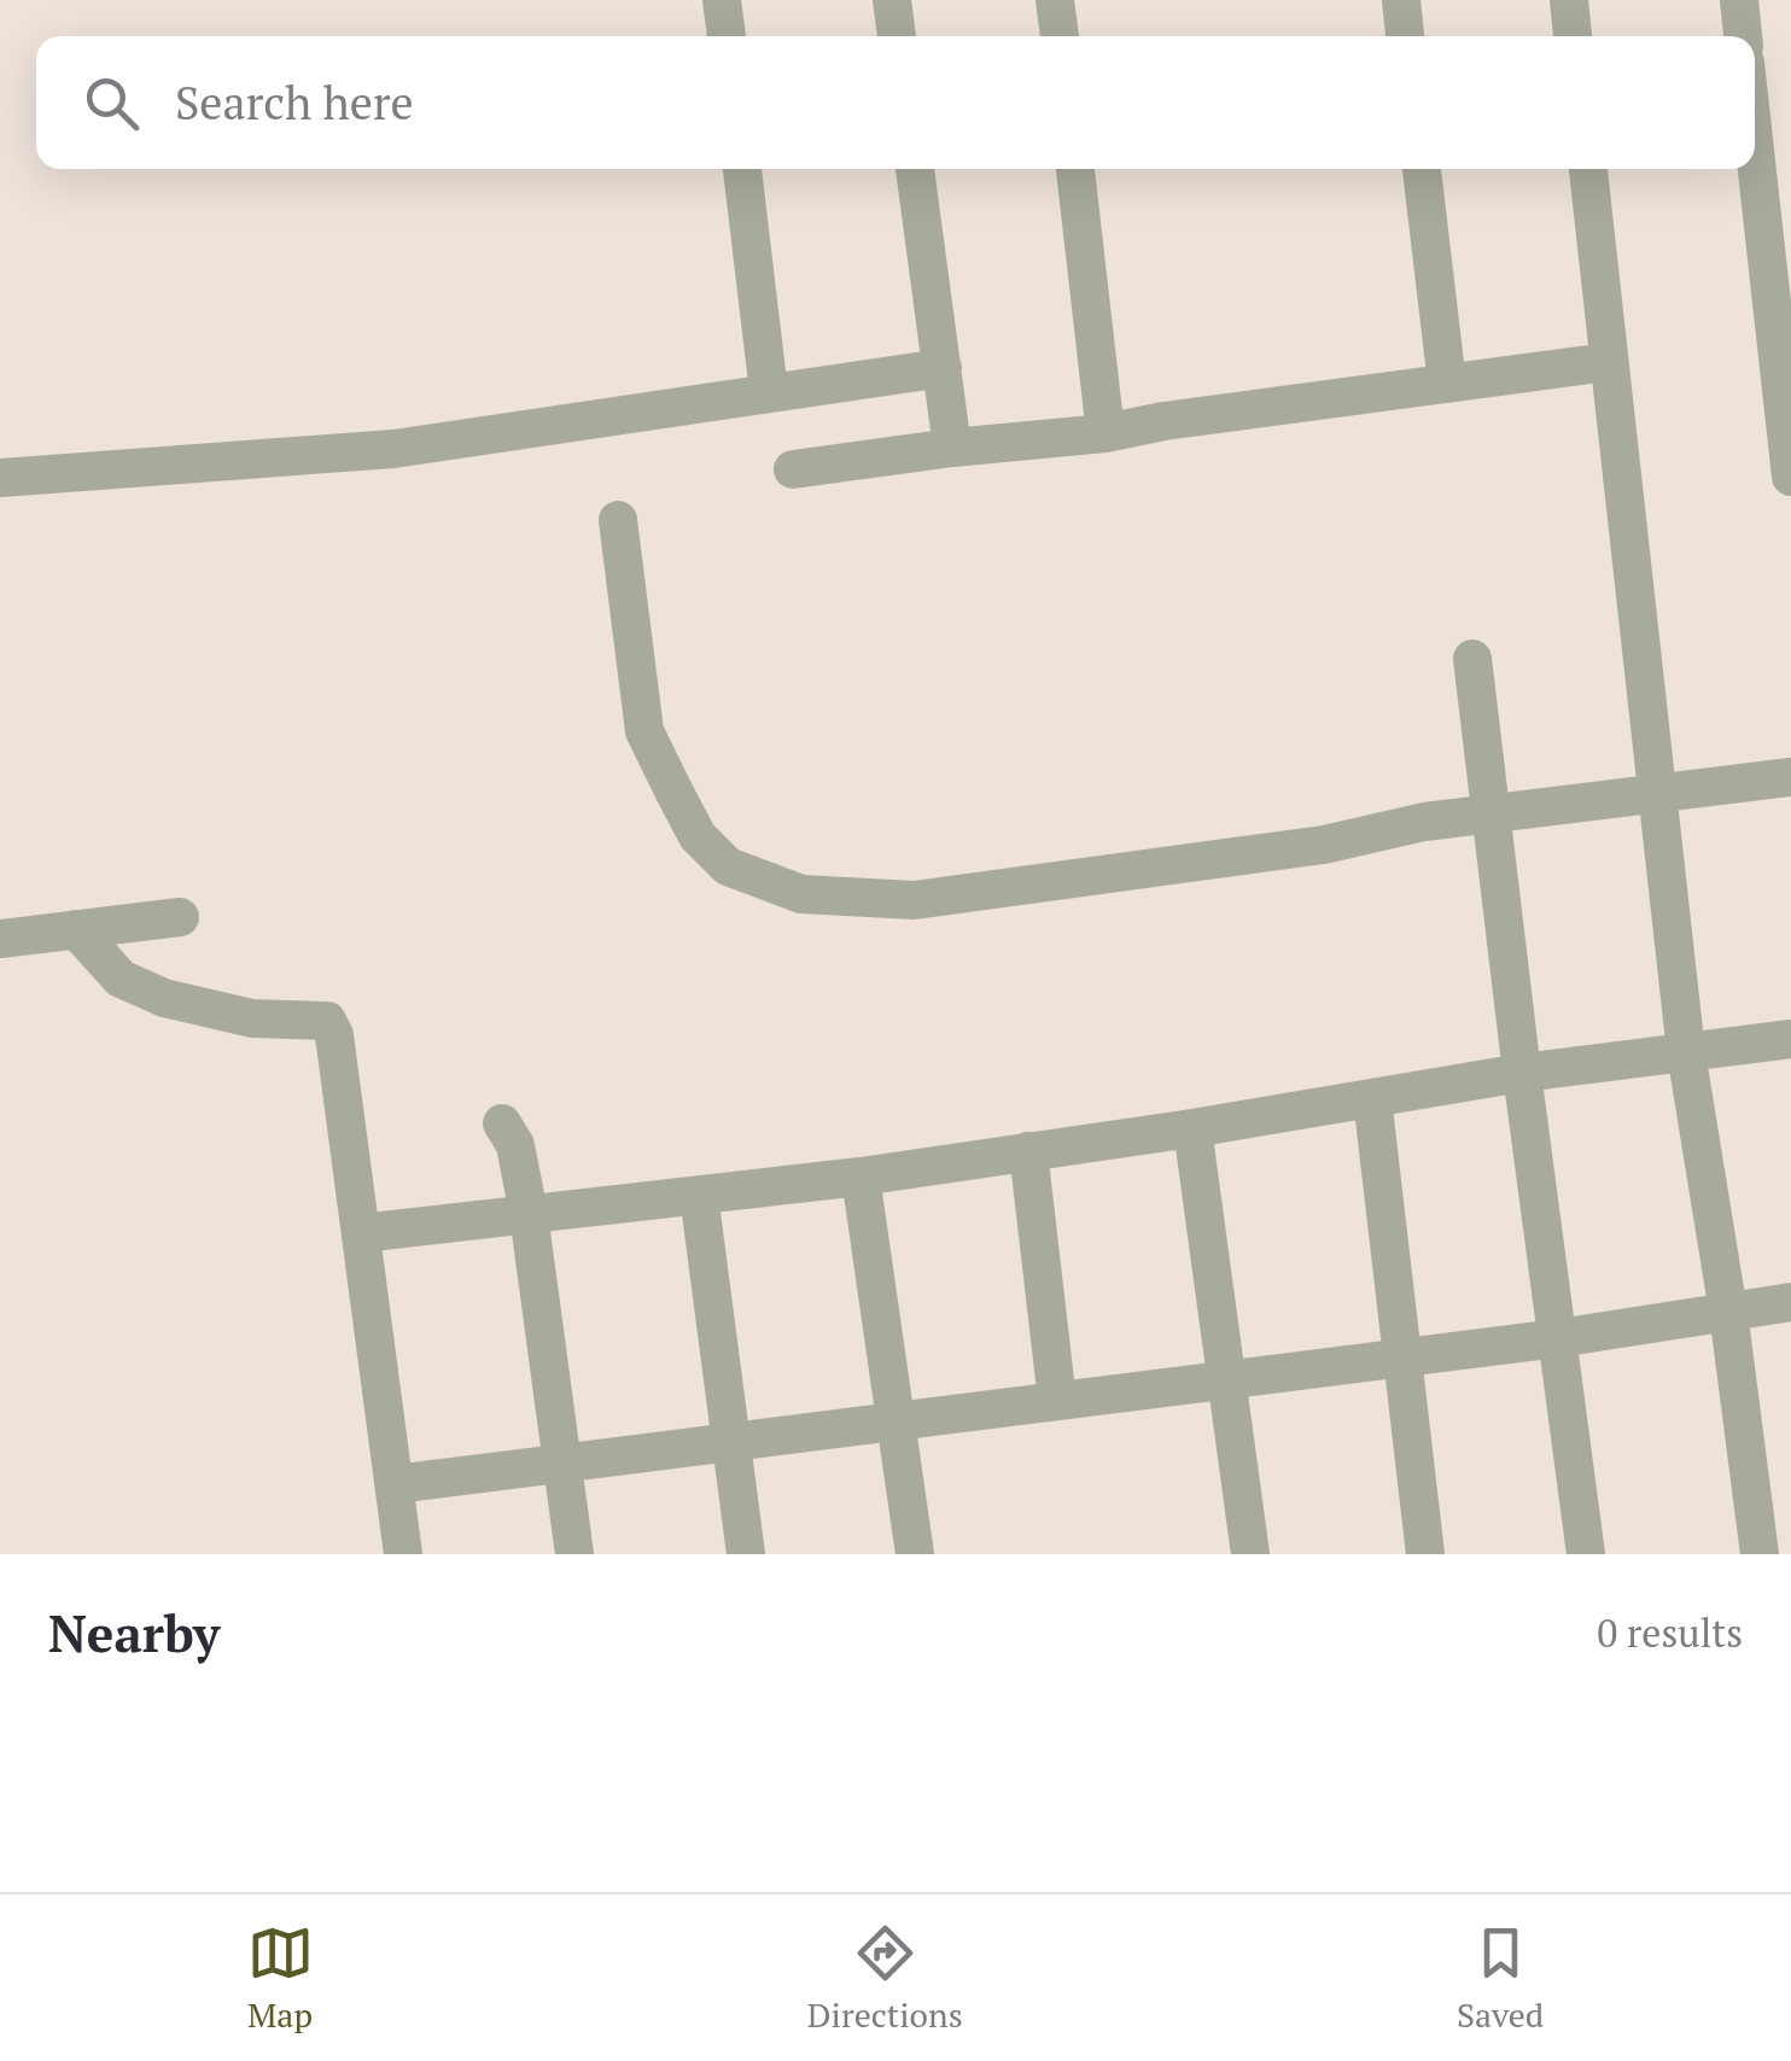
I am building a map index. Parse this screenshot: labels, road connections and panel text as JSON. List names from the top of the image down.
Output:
{
  "page": {
    "search": "Search here",
    "heading": ["Nearby", "0 results"],
    "nav": ["Map", "Directions", "Saved"]
  }
}
